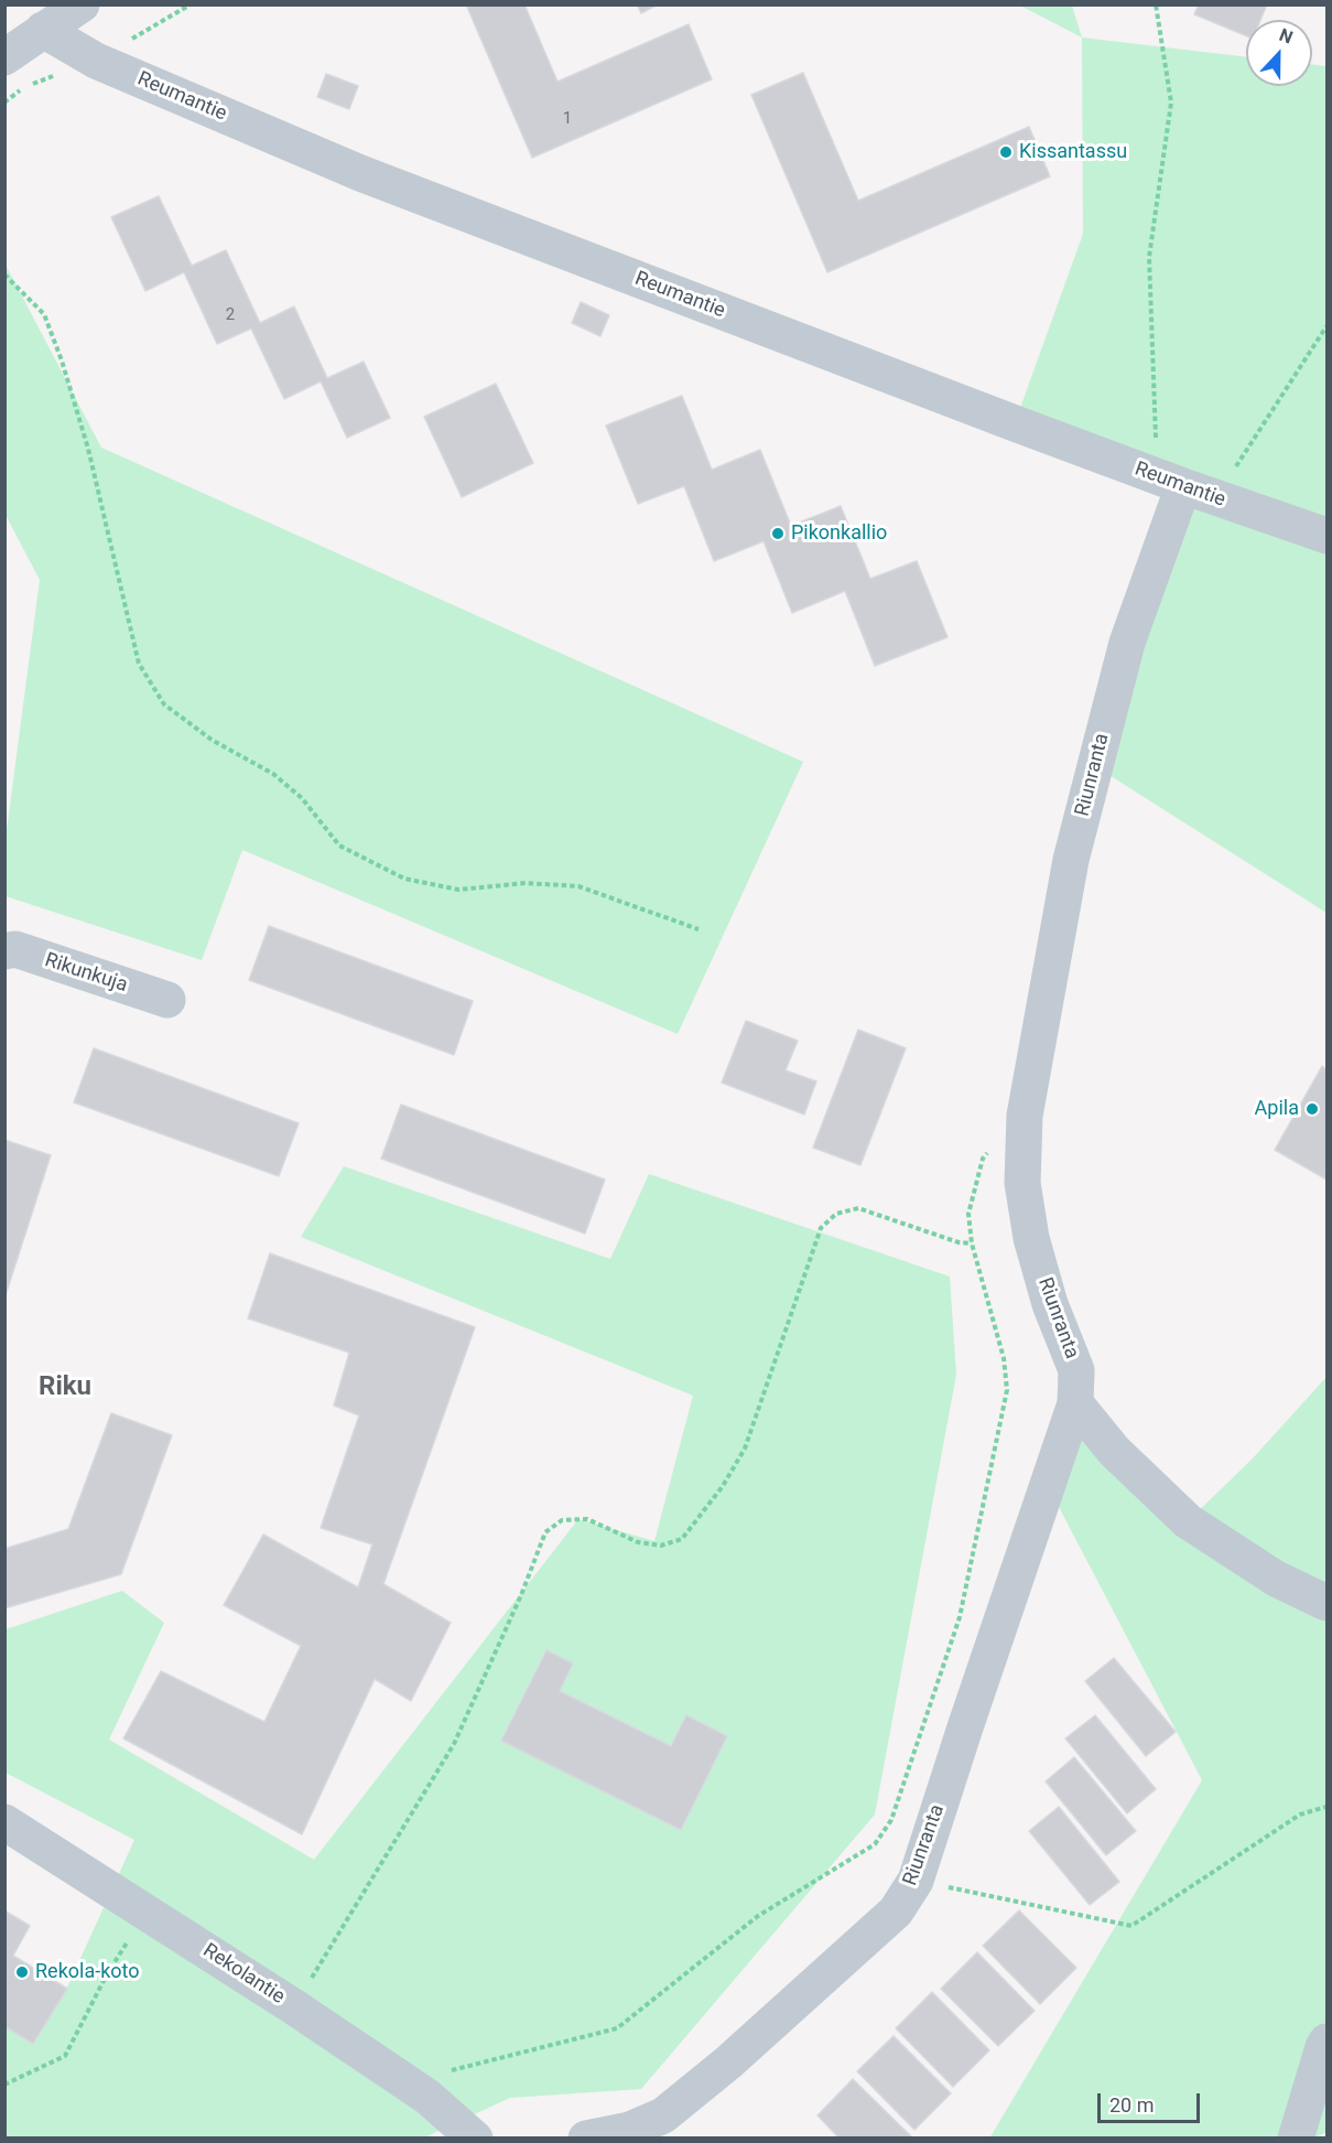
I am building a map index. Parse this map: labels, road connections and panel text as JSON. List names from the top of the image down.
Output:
{
  "streets": {
    "street": [
      "Reumantie",
      "Riunranta",
      "Rikunkuja",
      "Rekolantie"
    ]
  },
  "crossings": [
    ["Reumantie", "Riunranta"]
  ],
  "districts": ["Riku"],
  "places": [
    "Kissantassu",
    "Pikonkallio",
    "Apila",
    "Rekola-koto"
  ],
  "house_numbers": ["1", "2"],
  "scale_bar": "20 m",
  "north": "top"
}
